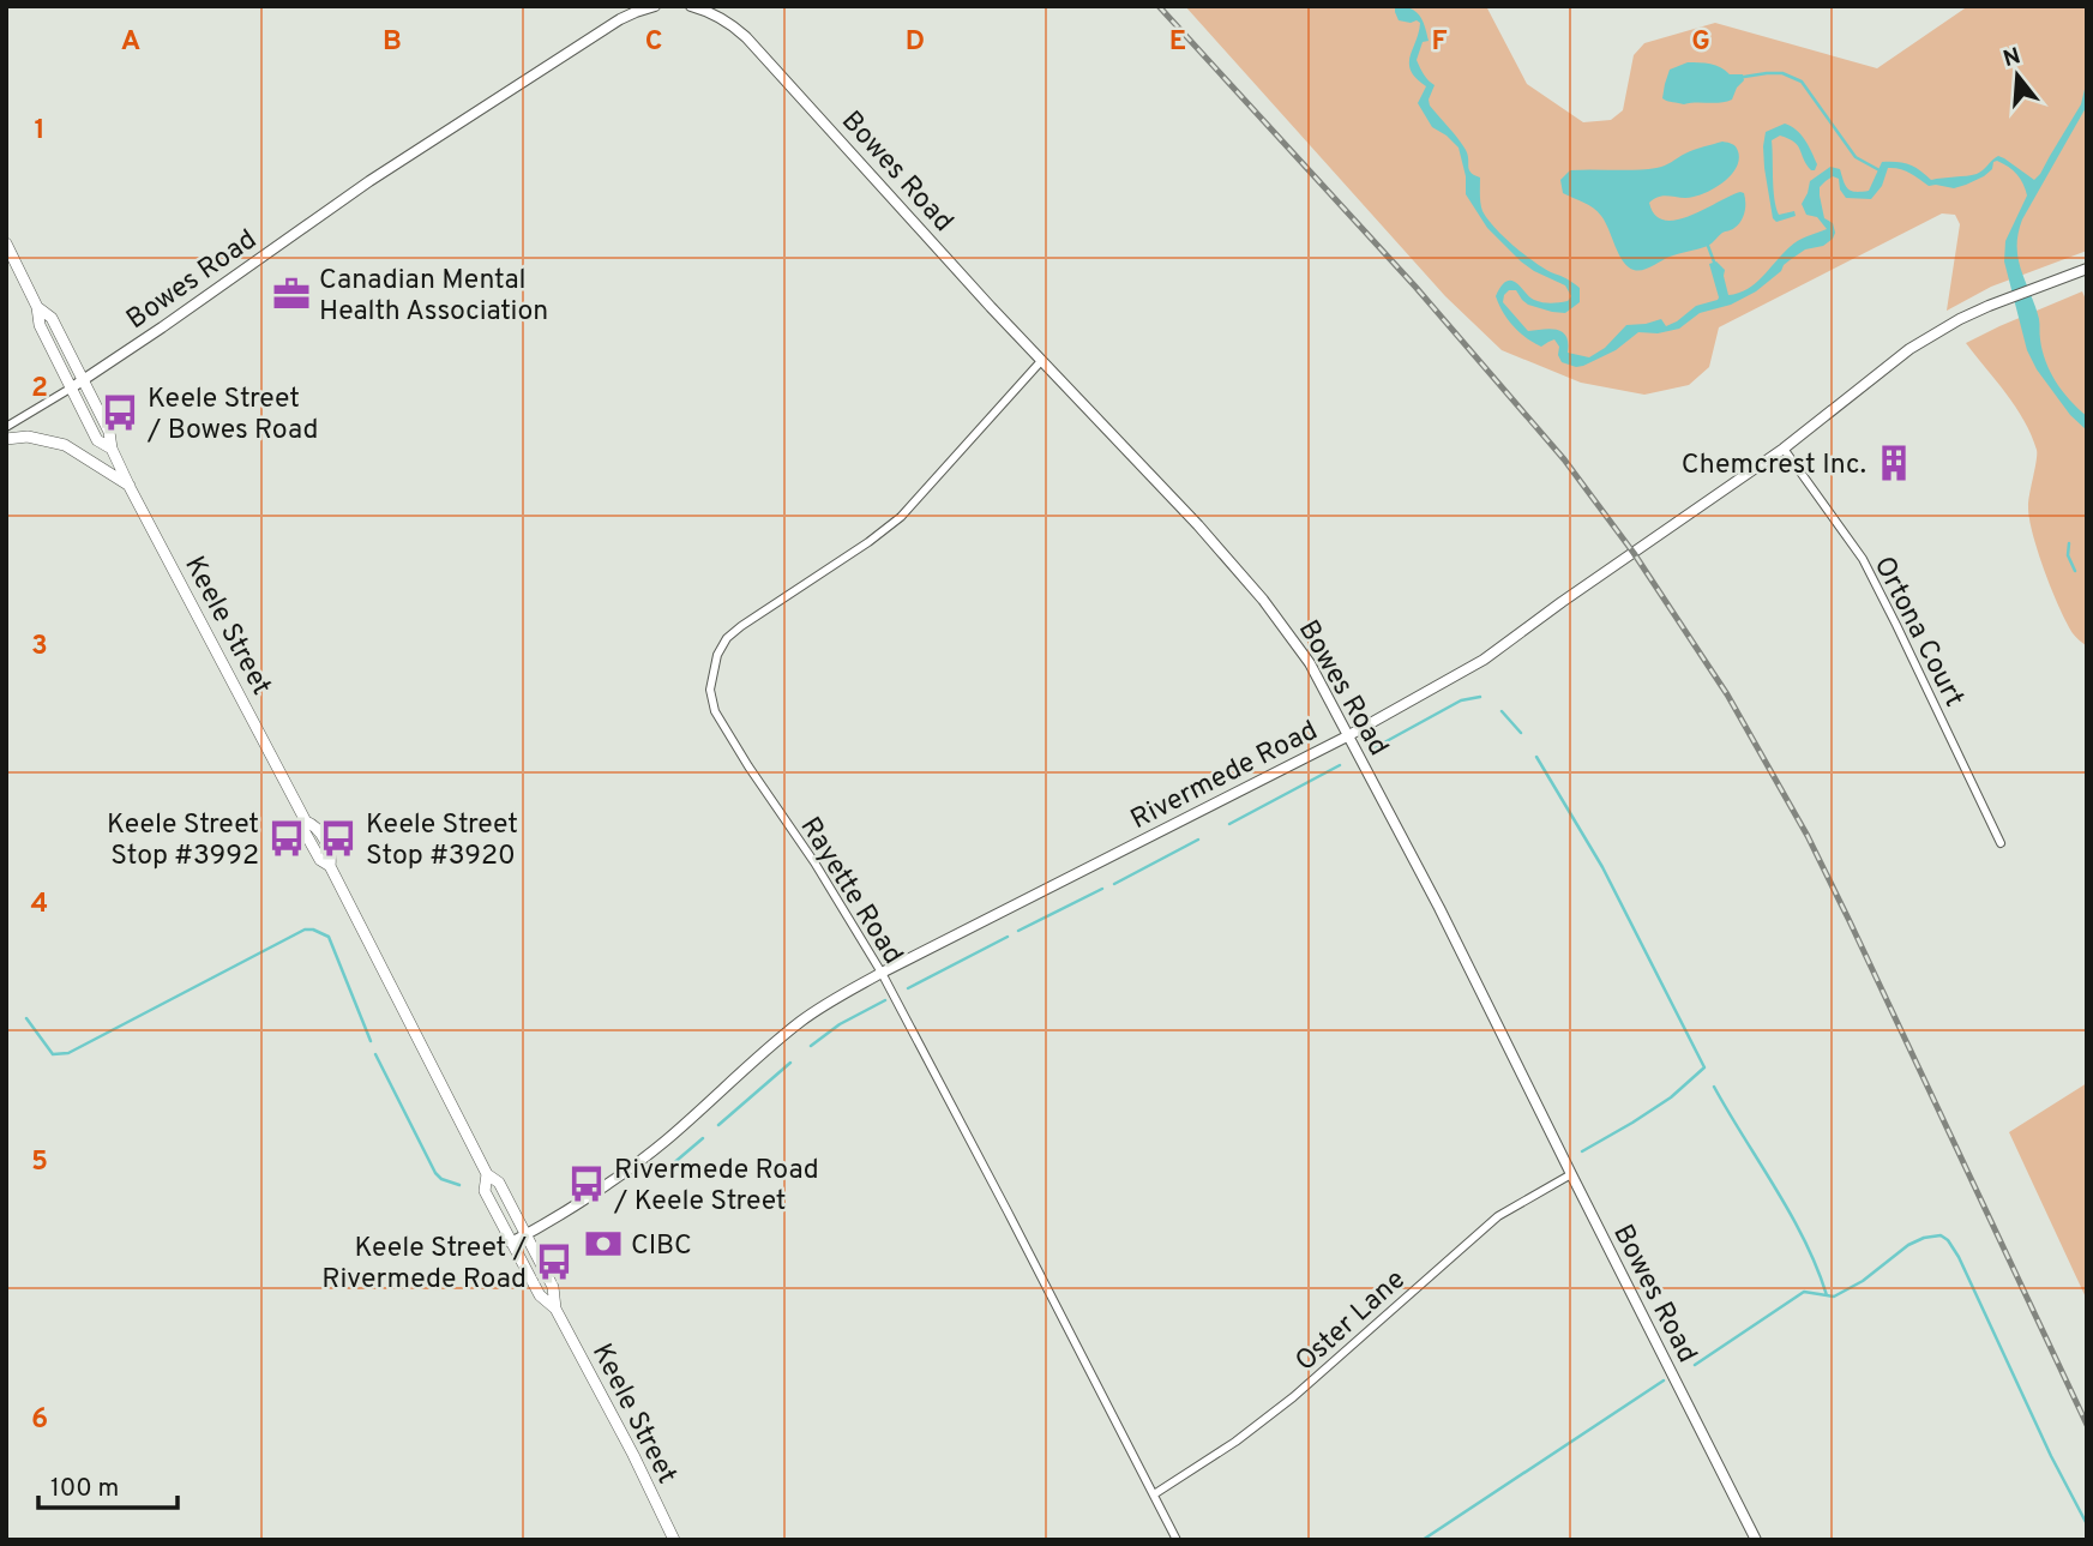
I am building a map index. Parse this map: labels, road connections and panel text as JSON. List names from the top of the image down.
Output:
{
  "streets": {
    "main road": ["Keele Street"],
    "street": [
      "Bowes Road",
      "Ortona Court",
      "Rivermede Road",
      "Rayette Road",
      "Oster Lane"
    ]
  },
  "crossings": [
    ["Bowes Road", "Keele Street"],
    ["Bowes Road", "Rivermede Road"],
    ["Bowes Road", "Rayette Road"],
    ["Bowes Road", "Oster Lane"],
    ["Keele Street", "Rivermede Road"],
    ["Ortona Court", "Rivermede Road"],
    ["Rivermede Road", "Rayette Road"],
    ["Rayette Road", "Oster Lane"]
  ],
  "places": {
    "office": ["Canadian Mental Health Association"],
    "bus stop": [
      "Keele Street / Bowes Road",
      "Keele Street Stop #3992",
      "Keele Street Stop #3920",
      "Rivermede Road / Keele Street",
      "Keele Street / Rivermede Road"
    ],
    "building": ["Chemcrest Inc."],
    "bank": ["CIBC"]
  },
  "scale_bar": "100 m",
  "north": "top",
  "grid": {
    "columns": [
      "A",
      "B",
      "C",
      "D",
      "E",
      "F",
      "G"
    ],
    "rows": [
      "1",
      "2",
      "3",
      "4",
      "5",
      "6"
    ]
  }
}
